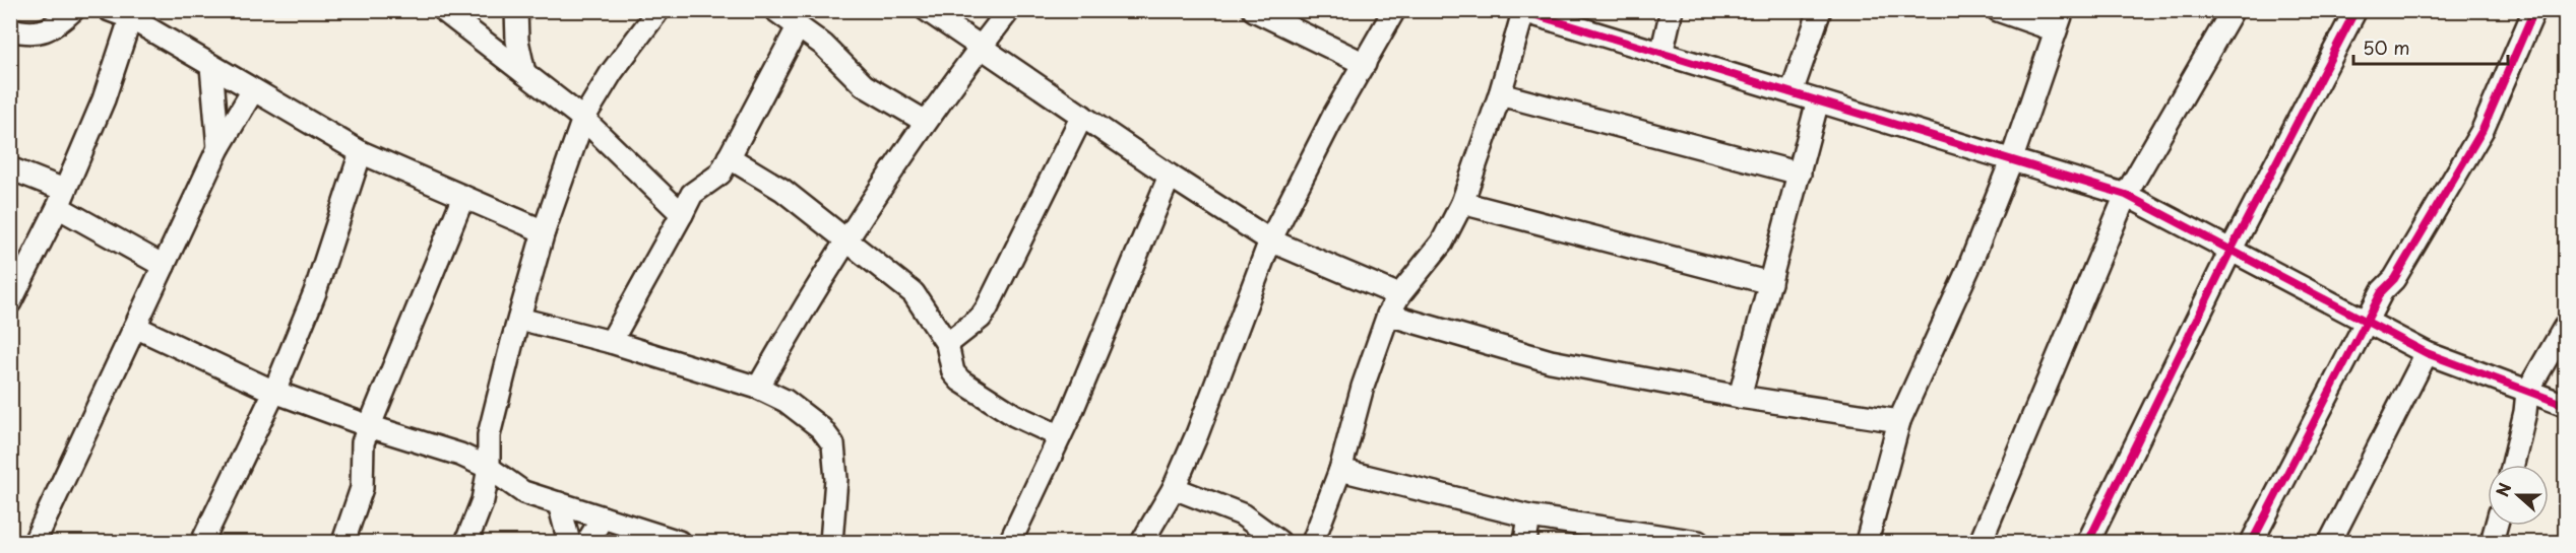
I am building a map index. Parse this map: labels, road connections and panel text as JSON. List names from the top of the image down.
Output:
{
  "scale_bar": "50 m",
  "north": "left"
}
